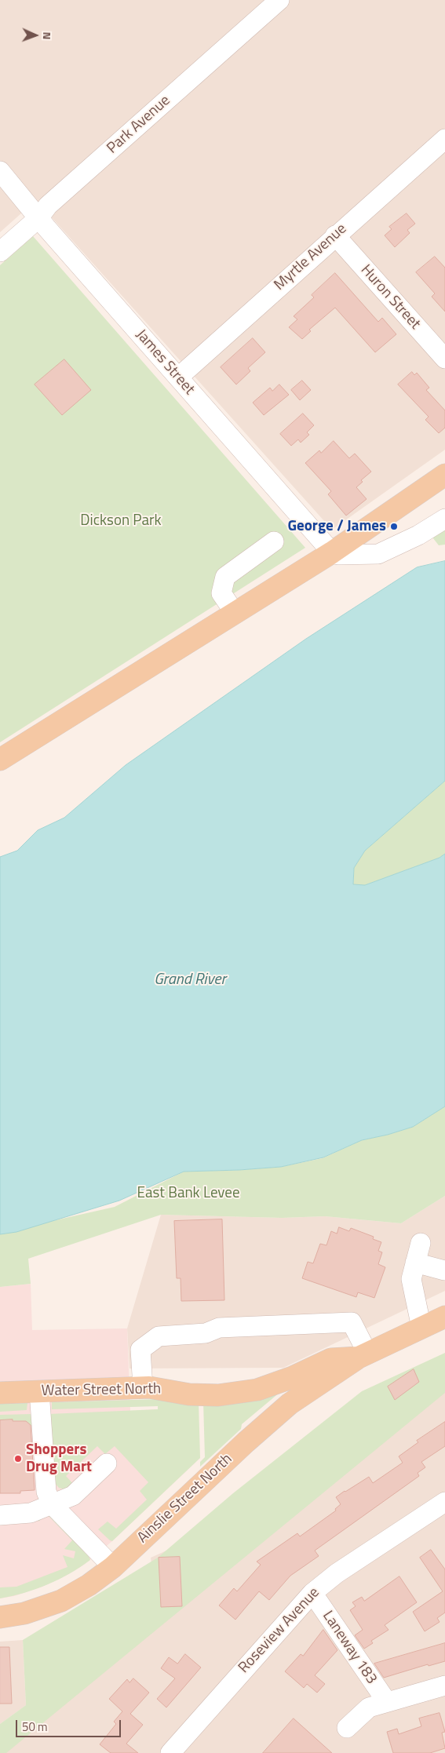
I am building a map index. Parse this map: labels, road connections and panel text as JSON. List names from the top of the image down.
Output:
{
  "streets": {
    "main road": ["Water Street North", "Ainslie Street North"],
    "street": [
      "Park Avenue",
      "Myrtle Avenue",
      "Huron Street",
      "James Street",
      "Roseview Avenue",
      "Laneway 183"
    ]
  },
  "crossings": [
    ["Park Avenue", "James Street"],
    ["Myrtle Avenue", "Huron Street"],
    ["Myrtle Avenue", "James Street"],
    ["Water Street North", "Ainslie Street North"],
    ["Roseview Avenue", "Laneway 183"]
  ],
  "water": ["Grand River"],
  "parks": ["Dickson Park", "East Bank Levee"],
  "places": ["George / James", "Shoppers Drug Mart"],
  "scale_bar": "50 m",
  "north": "right"
}
